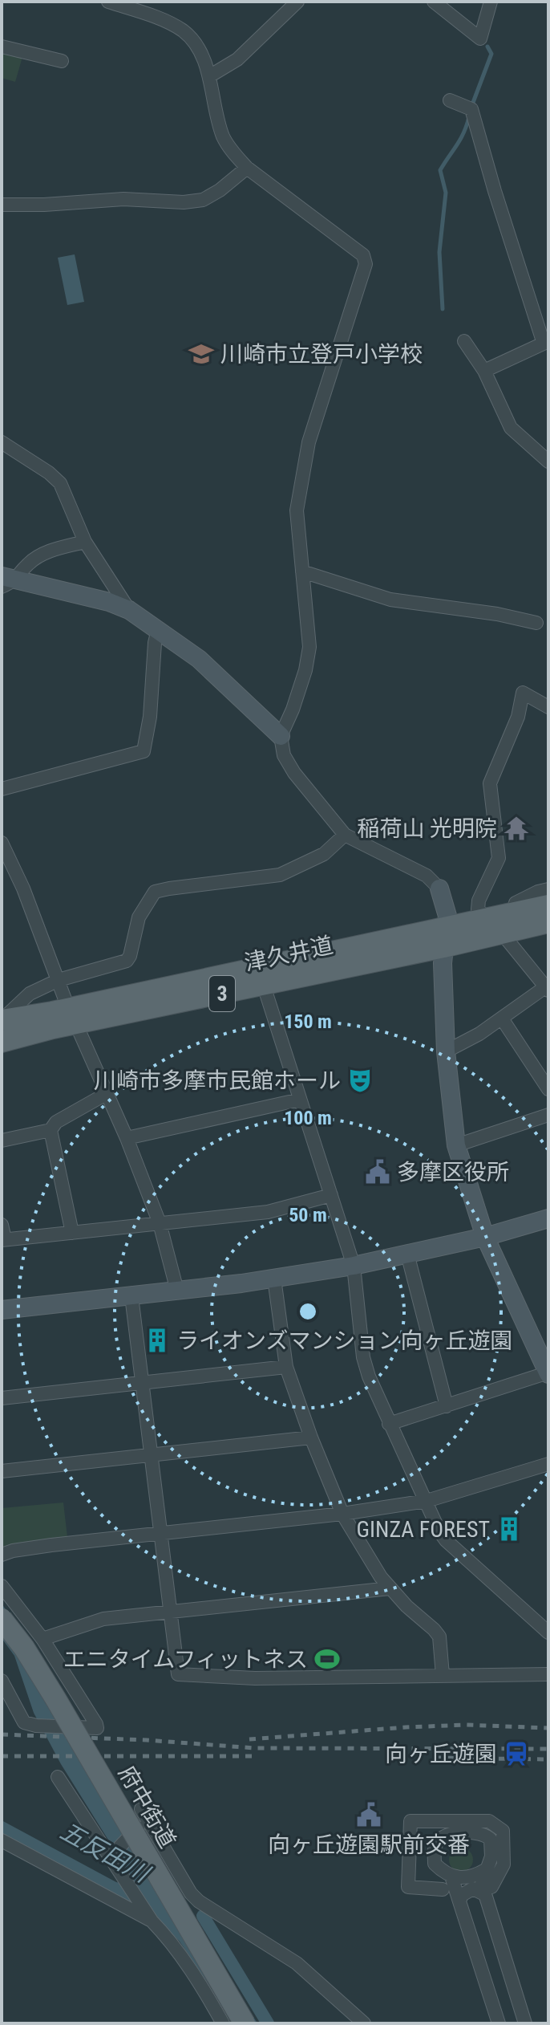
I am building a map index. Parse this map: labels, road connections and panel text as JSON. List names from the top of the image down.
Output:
{
  "streets": {
    "main road": ["津久井道", "3", "府中街道"]
  },
  "water": ["五反田川"],
  "places": {
    "school or university": ["川崎市立登戸小学校"],
    "temple": ["稲荷山 光明院"],
    "theatre": ["川崎市多摩市民館ホール"],
    "public building": ["多摩区役所", "向ヶ丘遊園駅前交番"],
    "building": ["ライオンズマンション向ヶ丘遊園", "GINZA FOREST"],
    "sports": ["エニタイムフィットネス"],
    "station": ["向ヶ丘遊園"]
  },
  "rings": ["150 m", "100 m", "50 m"]
}
